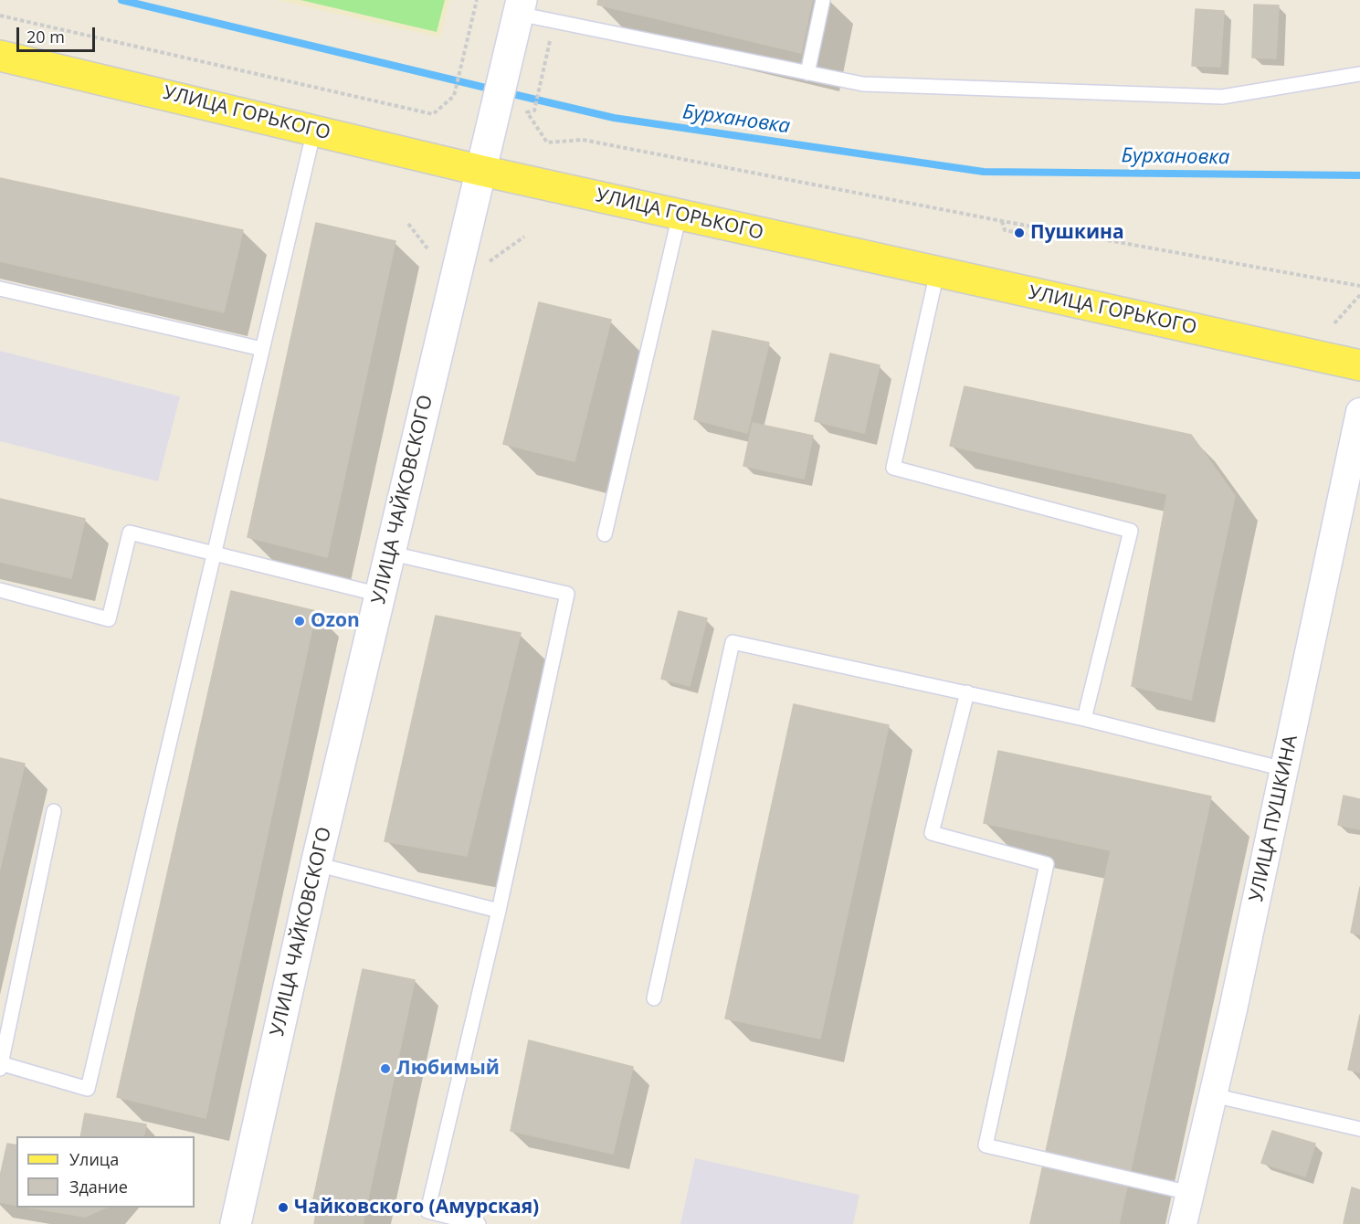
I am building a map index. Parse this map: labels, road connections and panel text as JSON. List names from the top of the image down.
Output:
{
  "streets": {
    "main road": ["УЛИЦА ГОРЬКОГО", "УЛИЦА ЧАЙКОВСКОГО"],
    "street": ["УЛИЦА ПУШКИНА"]
  },
  "crossings": [
    ["УЛИЦА ГОРЬКОГО", "УЛИЦА ЧАЙКОВСКОГО"]
  ],
  "water": ["Бурхановка"],
  "places": [
    "Пушкина",
    "Ozon",
    "Любимый",
    "Чайковского (Амурская)"
  ],
  "legend": ["Улица", "Здание"],
  "scale_bar": "20 m"
}
